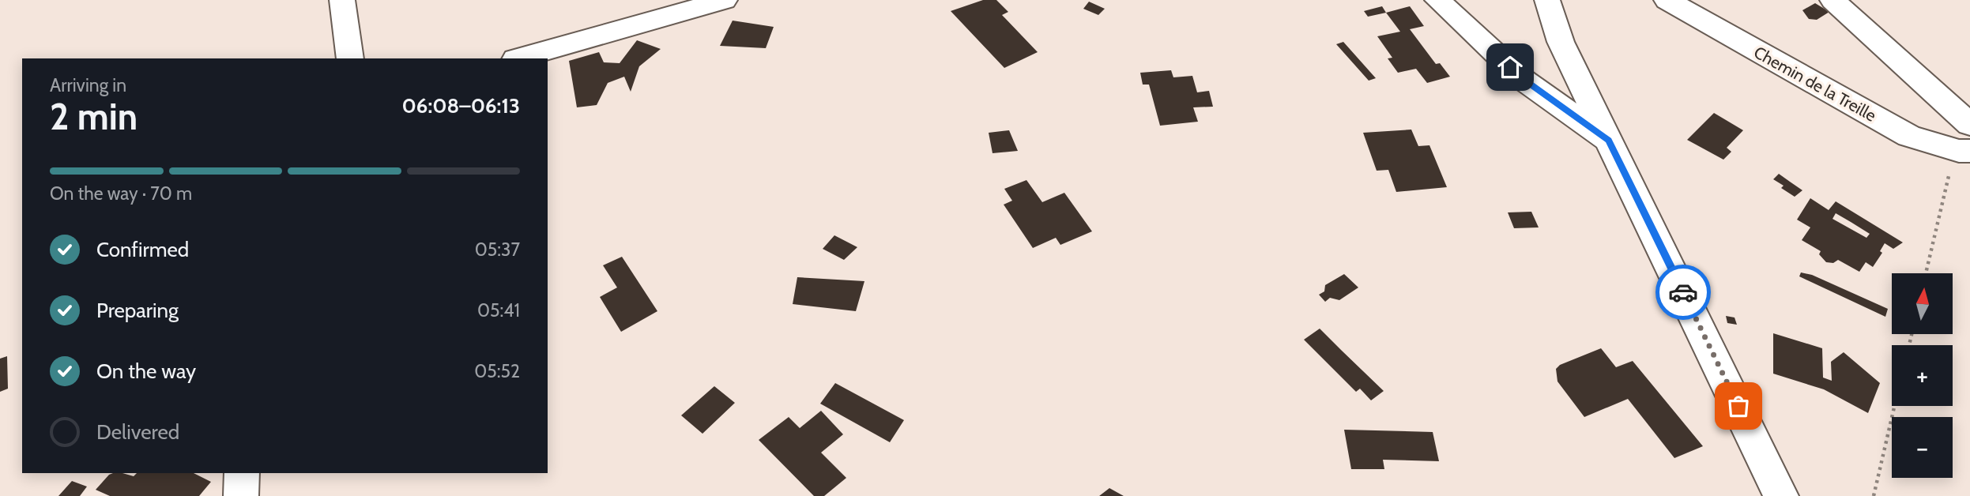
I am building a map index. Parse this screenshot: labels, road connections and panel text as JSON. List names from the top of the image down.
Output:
{
  "streets": {
    "street": ["Chemin de la Treille"]
  },
  "north": "top",
  "page": {
    "heading": ["2 min", "Arriving in", "06:08–06:13"],
    "bar": "On the way · 70 m",
    "list": [
      ["Confirmed", "05:37"],
      ["Preparing", "05:41"],
      ["On the way", "05:52"],
      "Delivered"
    ],
    "map_buttons": ["+", "−"]
  }
}
